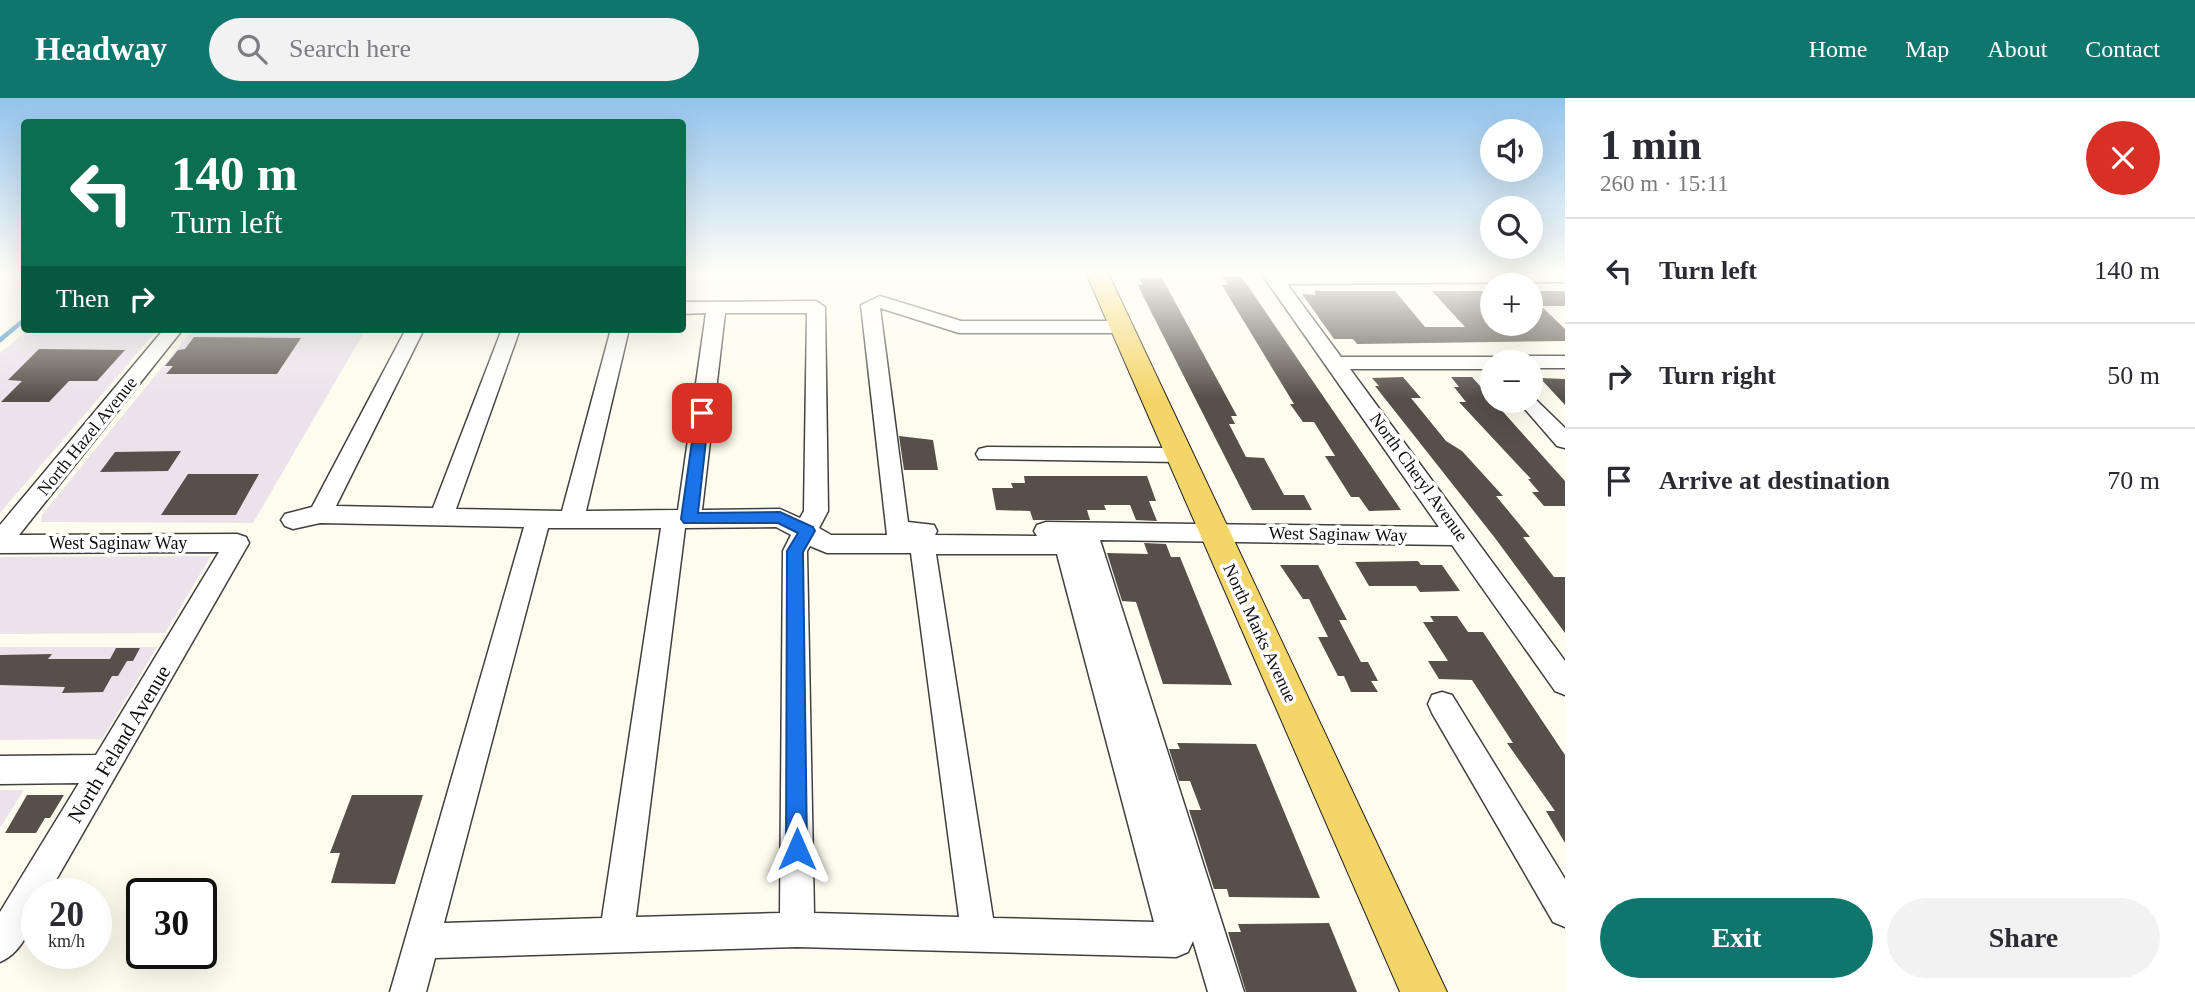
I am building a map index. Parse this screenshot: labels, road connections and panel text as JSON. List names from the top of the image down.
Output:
{
  "streets": {
    "main road": ["North Marks Avenue"],
    "street": [
      "North Hazel Avenue",
      "North Cheryl Avenue",
      "West Saginaw Way",
      "North Feland Avenue"
    ]
  },
  "crossings": [
    ["North Hazel Avenue", "West Saginaw Way"],
    ["North Cheryl Avenue", "West Saginaw Way"],
    ["West Saginaw Way", "North Marks Avenue"],
    ["West Saginaw Way", "North Feland Avenue"]
  ],
  "page": {
    "header": "Headway",
    "search": "Search here",
    "nav": [
      "Home",
      "Map",
      "About",
      "Contact"
    ],
    "heading": ["1 min", "260 m · 15:11"],
    "map_buttons": ["+", "−"],
    "turn": ["140 m", "Turn left"],
    "list": [
      {
        "name": "Turn left",
        "value": "140 m"
      },
      {
        "name": "Turn right",
        "value": "50 m"
      },
      {
        "name": "Arrive at destination",
        "value": "70 m"
      }
    ],
    "then": "Then",
    "speed": "20 km/h",
    "limit": "30",
    "buttons": ["Exit", "Share"]
  }
}
